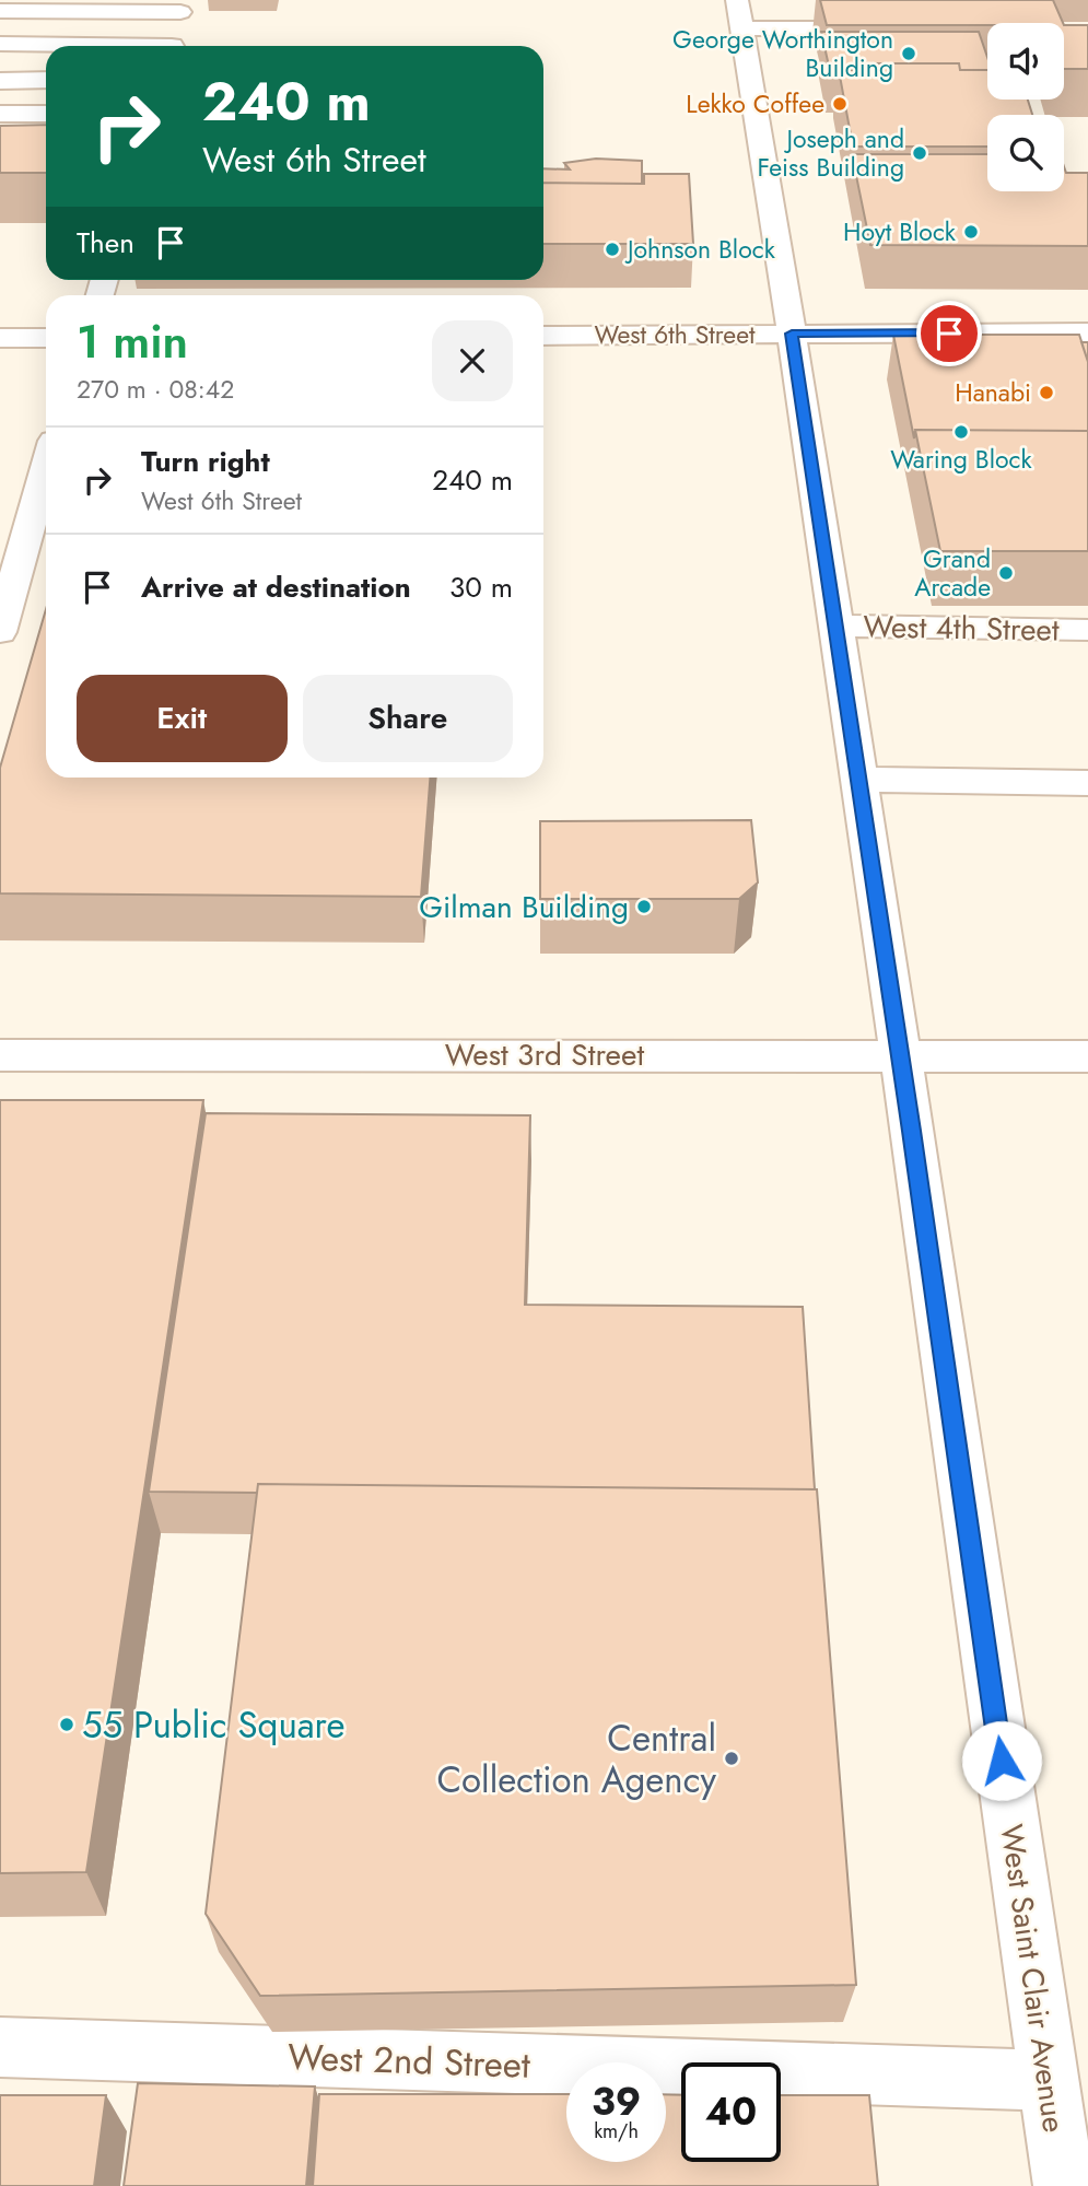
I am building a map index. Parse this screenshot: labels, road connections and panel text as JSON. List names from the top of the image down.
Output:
{
  "streets": {
    "street": [
      "West 6th Street",
      "West 4th Street",
      "West 3rd Street",
      "West Saint Clair Avenue",
      "West 2nd Street"
    ]
  },
  "crossings": [
    ["West 6th Street", "West Saint Clair Avenue"],
    ["West 4th Street", "West Saint Clair Avenue"],
    ["West 3rd Street", "West Saint Clair Avenue"],
    ["West Saint Clair Avenue", "West 2nd Street"]
  ],
  "places": [
    "George Worthington Building",
    "Lekko Coffee",
    "Joseph and Feiss Building",
    "Hoyt Block",
    "Johnson Block",
    "Hanabi",
    "Waring Block",
    "Grand Arcade",
    "Gilman Building",
    "55 Public Square",
    "Central Collection Agency"
  ],
  "page": {
    "turn": ["240 m", "West 6th Street"],
    "then": "Then",
    "heading": ["1 min", "270 m · 08:42"],
    "list": [
      {
        "name": "Turn right",
        "note": "West 6th Street",
        "value": "240 m"
      },
      {
        "name": "Arrive at destination",
        "value": "30 m"
      }
    ],
    "buttons": ["Exit", "Share"],
    "speed": "39 km/h",
    "limit": "40"
  }
}
